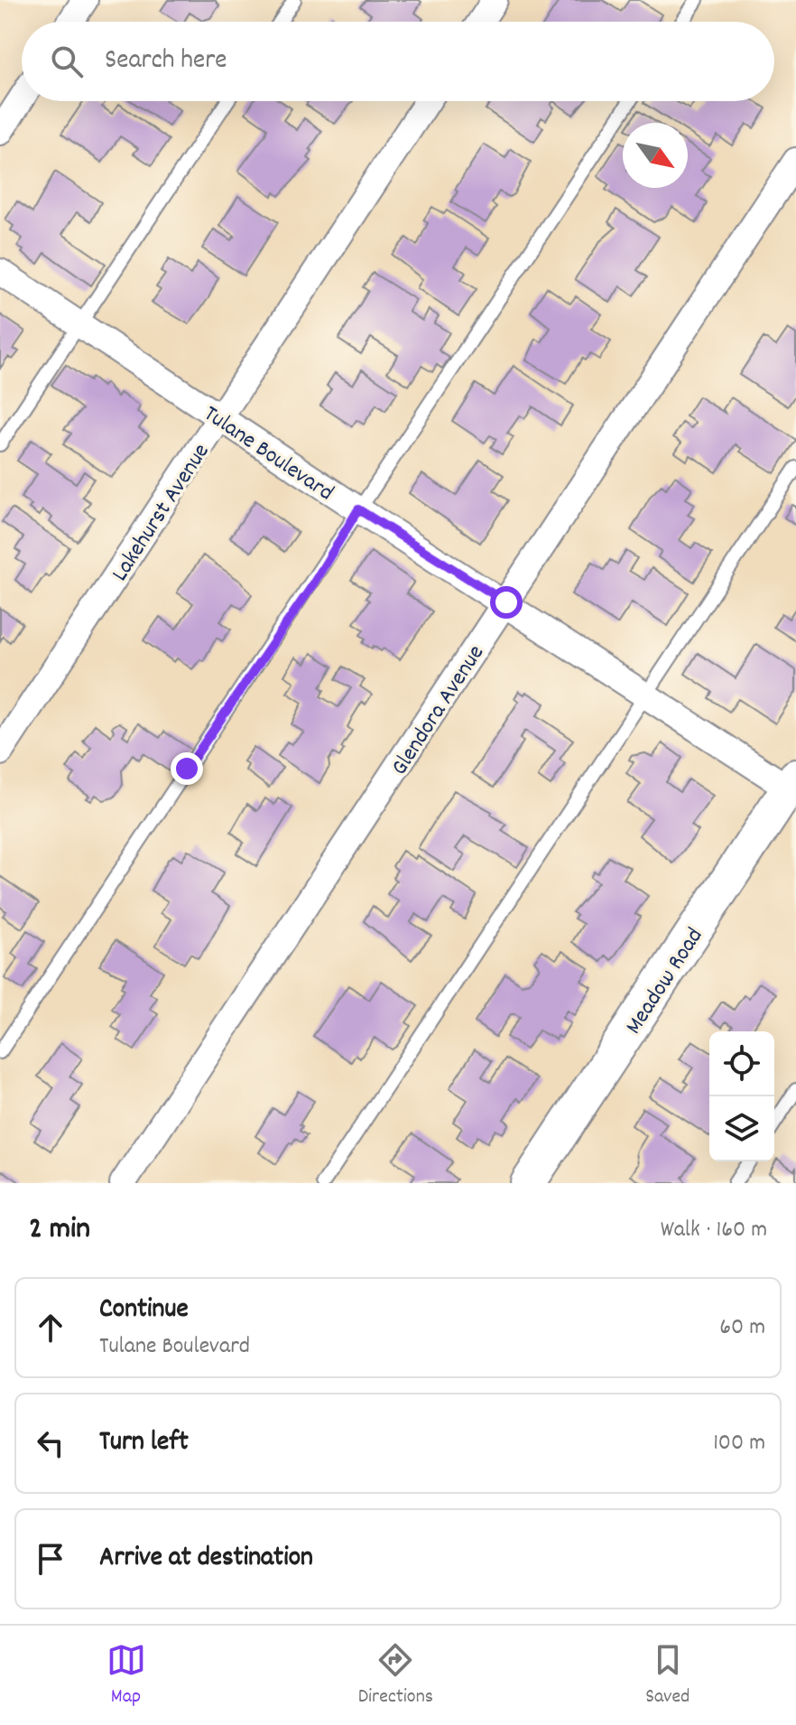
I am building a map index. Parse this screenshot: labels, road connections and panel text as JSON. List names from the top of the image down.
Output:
{
  "streets": {
    "street": [
      "Tulane Boulevard",
      "Lakehurst Avenue",
      "Glendora Avenue",
      "Meadow Road"
    ]
  },
  "crossings": [
    ["Tulane Boulevard", "Lakehurst Avenue"],
    ["Tulane Boulevard", "Glendora Avenue"],
    ["Tulane Boulevard", "Meadow Road"]
  ],
  "north": "bottom right",
  "page": {
    "search": "Search here",
    "heading": ["2 min", "Walk · 160 m"],
    "list": [
      ["Continue", "Tulane Boulevard", "60 m"],
      ["Turn left", "100 m"],
      "Arrive at destination"
    ],
    "nav": ["Map", "Directions", "Saved"]
  }
}
